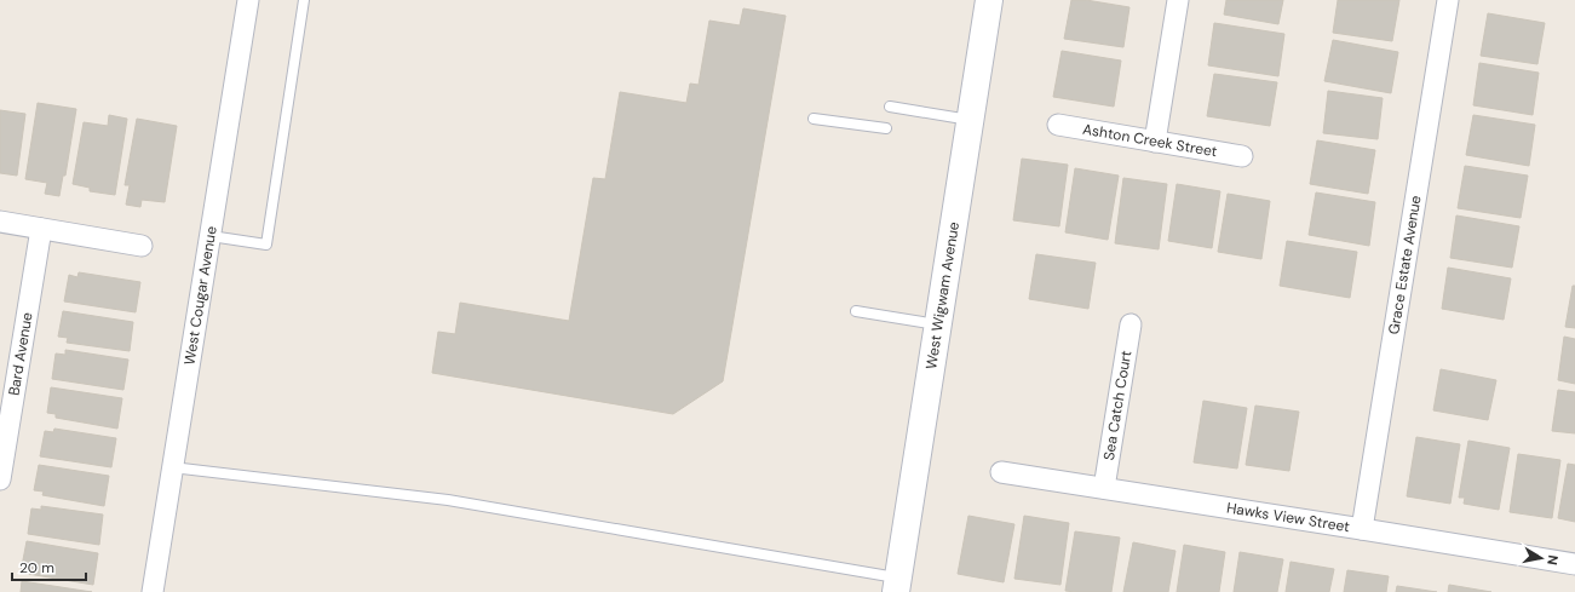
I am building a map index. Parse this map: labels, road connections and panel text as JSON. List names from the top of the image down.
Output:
{
  "streets": {
    "street": [
      "Ashton Creek Street",
      "Grace Estate Avenue",
      "West Wigwam Avenue",
      "West Cougar Avenue",
      "Bard Avenue",
      "Sea Catch Court",
      "Hawks View Street"
    ]
  },
  "crossings": [
    ["Grace Estate Avenue", "Hawks View Street"],
    ["Sea Catch Court", "Hawks View Street"]
  ],
  "scale_bar": "20 m",
  "north": "right"
}
